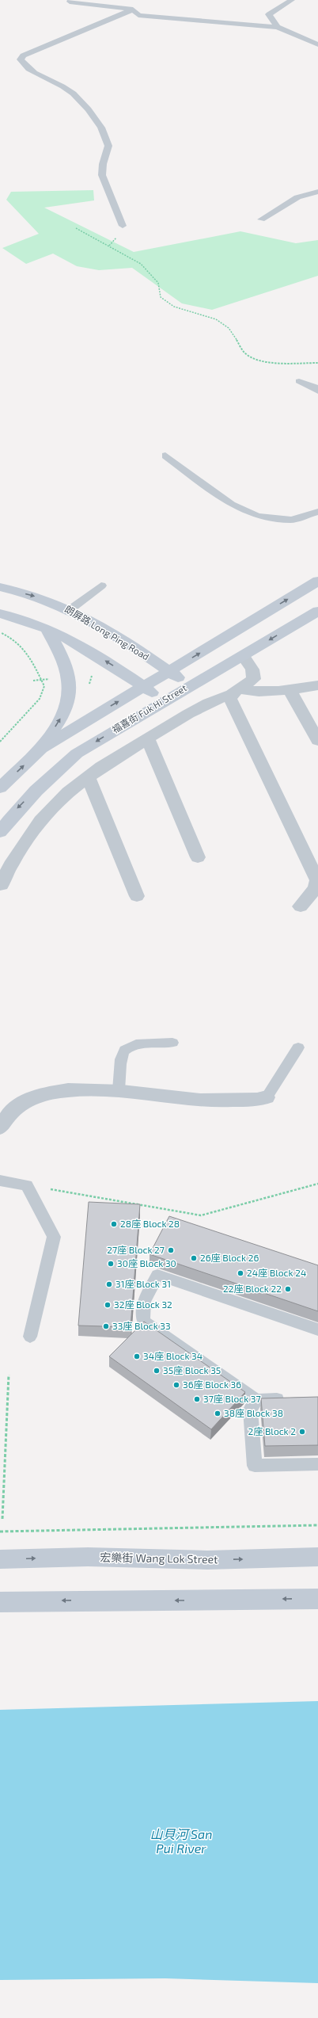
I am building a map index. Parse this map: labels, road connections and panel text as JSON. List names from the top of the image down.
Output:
{
  "streets": {
    "main road": ["朗屏路 Long Ping Road", "福喜街 Fuk Hi Street", "宏樂街 Wang Lok Street"]
  },
  "crossings": [
    ["朗屏路 Long Ping Road", "福喜街 Fuk Hi Street"]
  ],
  "water": ["山貝河 San Pui River"],
  "places": [
    "28座 Block 28",
    "27座 Block 27",
    "26座 Block 26",
    "30座 Block 30",
    "24座 Block 24",
    "31座 Block 31",
    "22座 Block 22",
    "32座 Block 32",
    "33座 Block 33",
    "34座 Block 34",
    "35座 Block 35",
    "36座 Block 36",
    "37座 Block 37",
    "38座 Block 38",
    "2座 Block 2"
  ]
}
